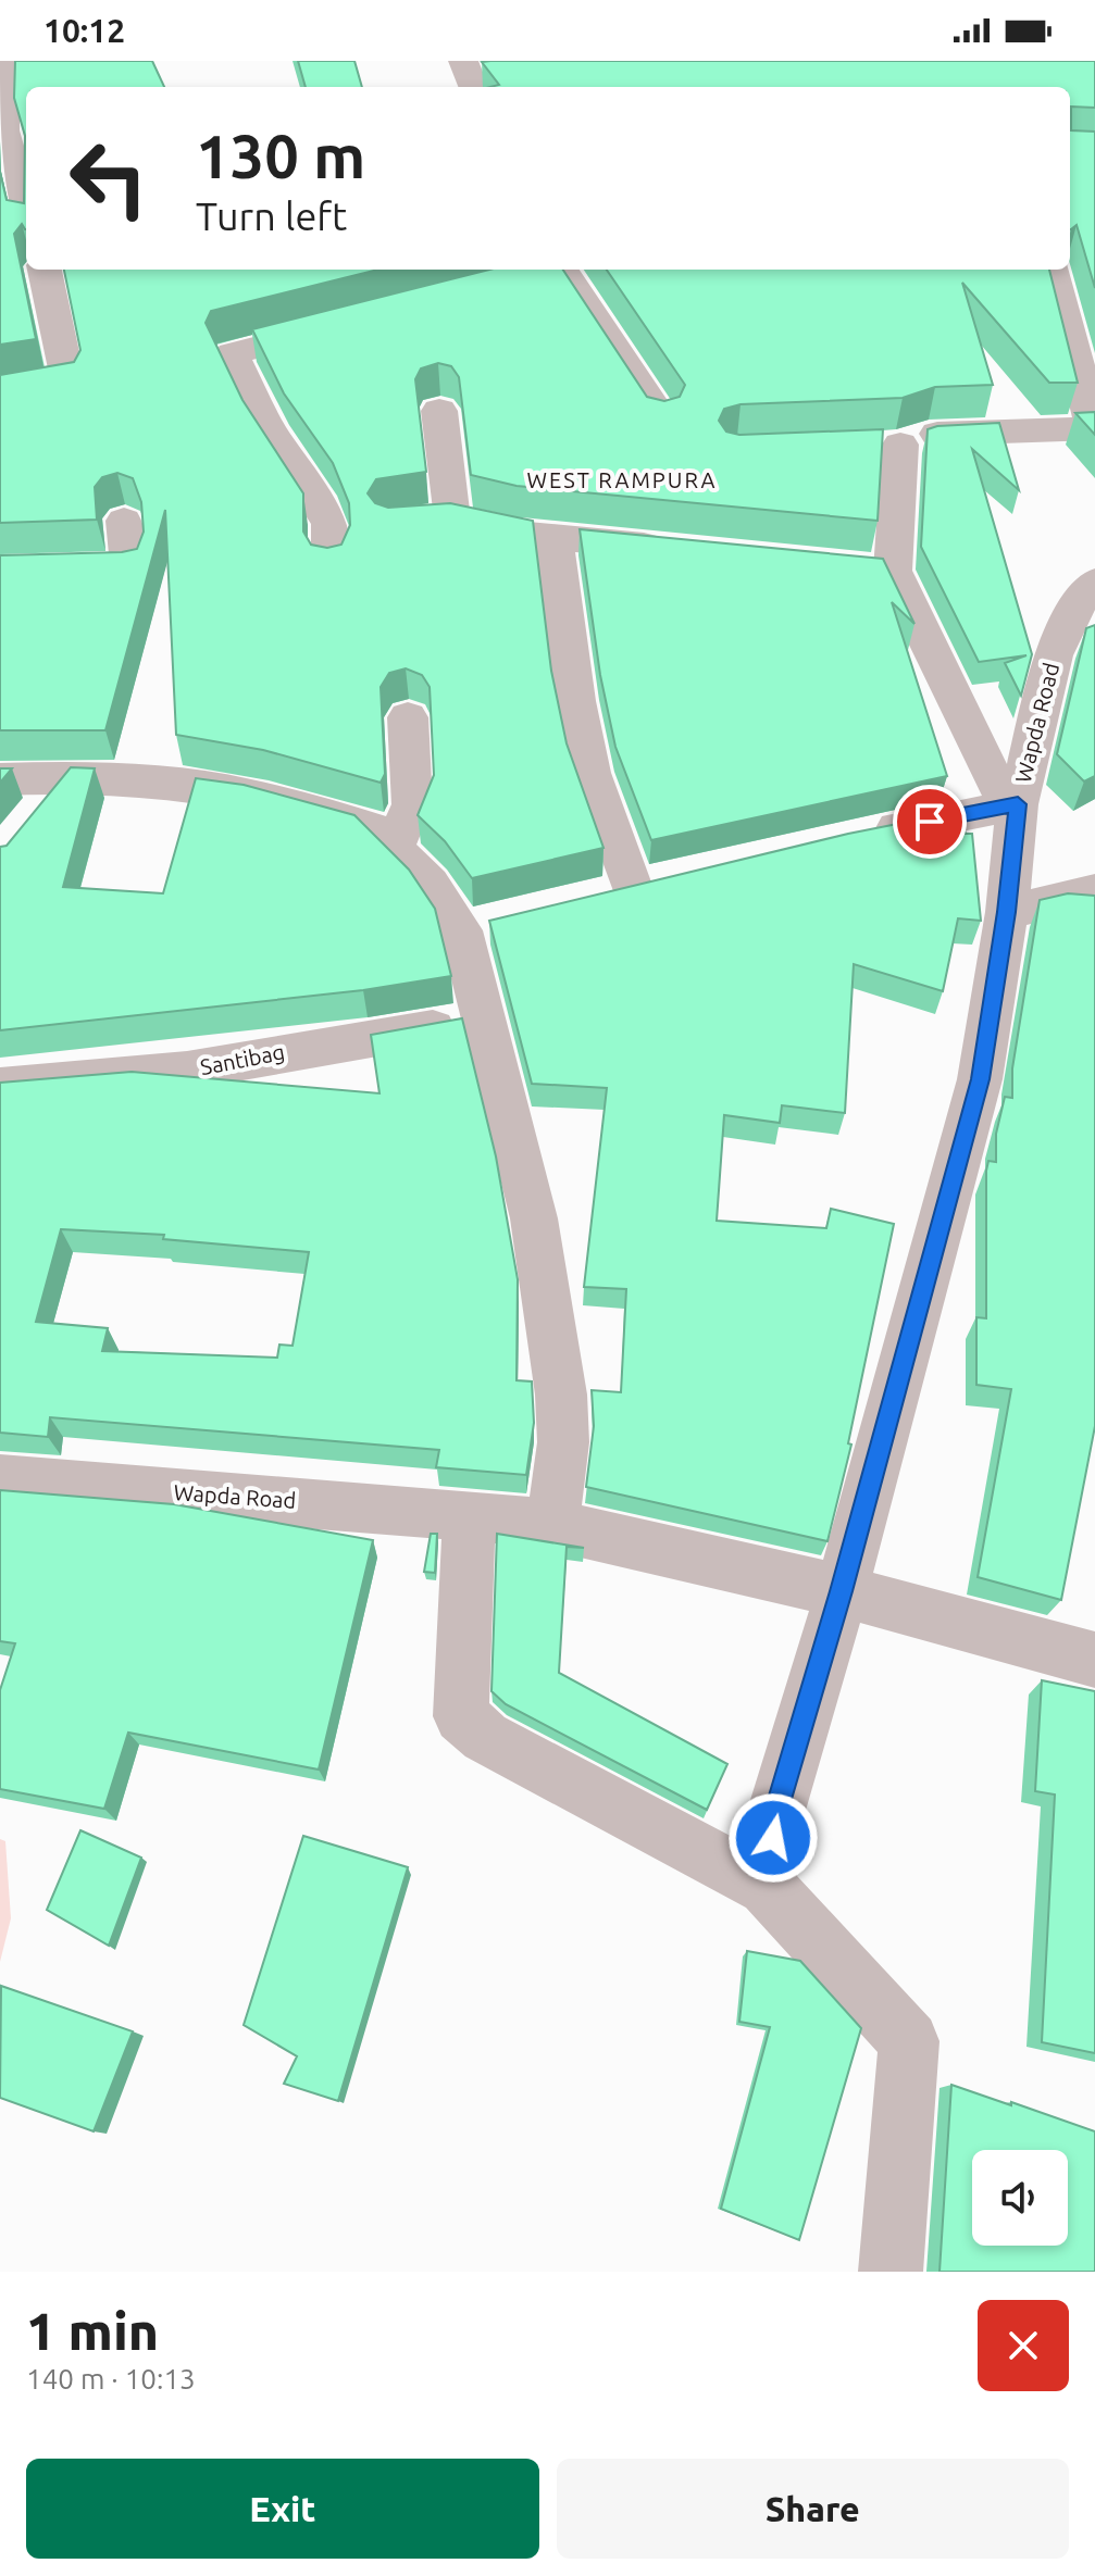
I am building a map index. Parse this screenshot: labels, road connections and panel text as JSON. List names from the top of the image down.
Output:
{
  "streets": {
    "street": ["Wapda Road", "Santibag"]
  },
  "districts": ["WEST RAMPURA"],
  "page": {
    "status": "10:12",
    "turn": ["130 m", "Turn left"],
    "heading": ["1 min", "140 m · 10:13"],
    "buttons": ["Exit", "Share"]
  }
}
